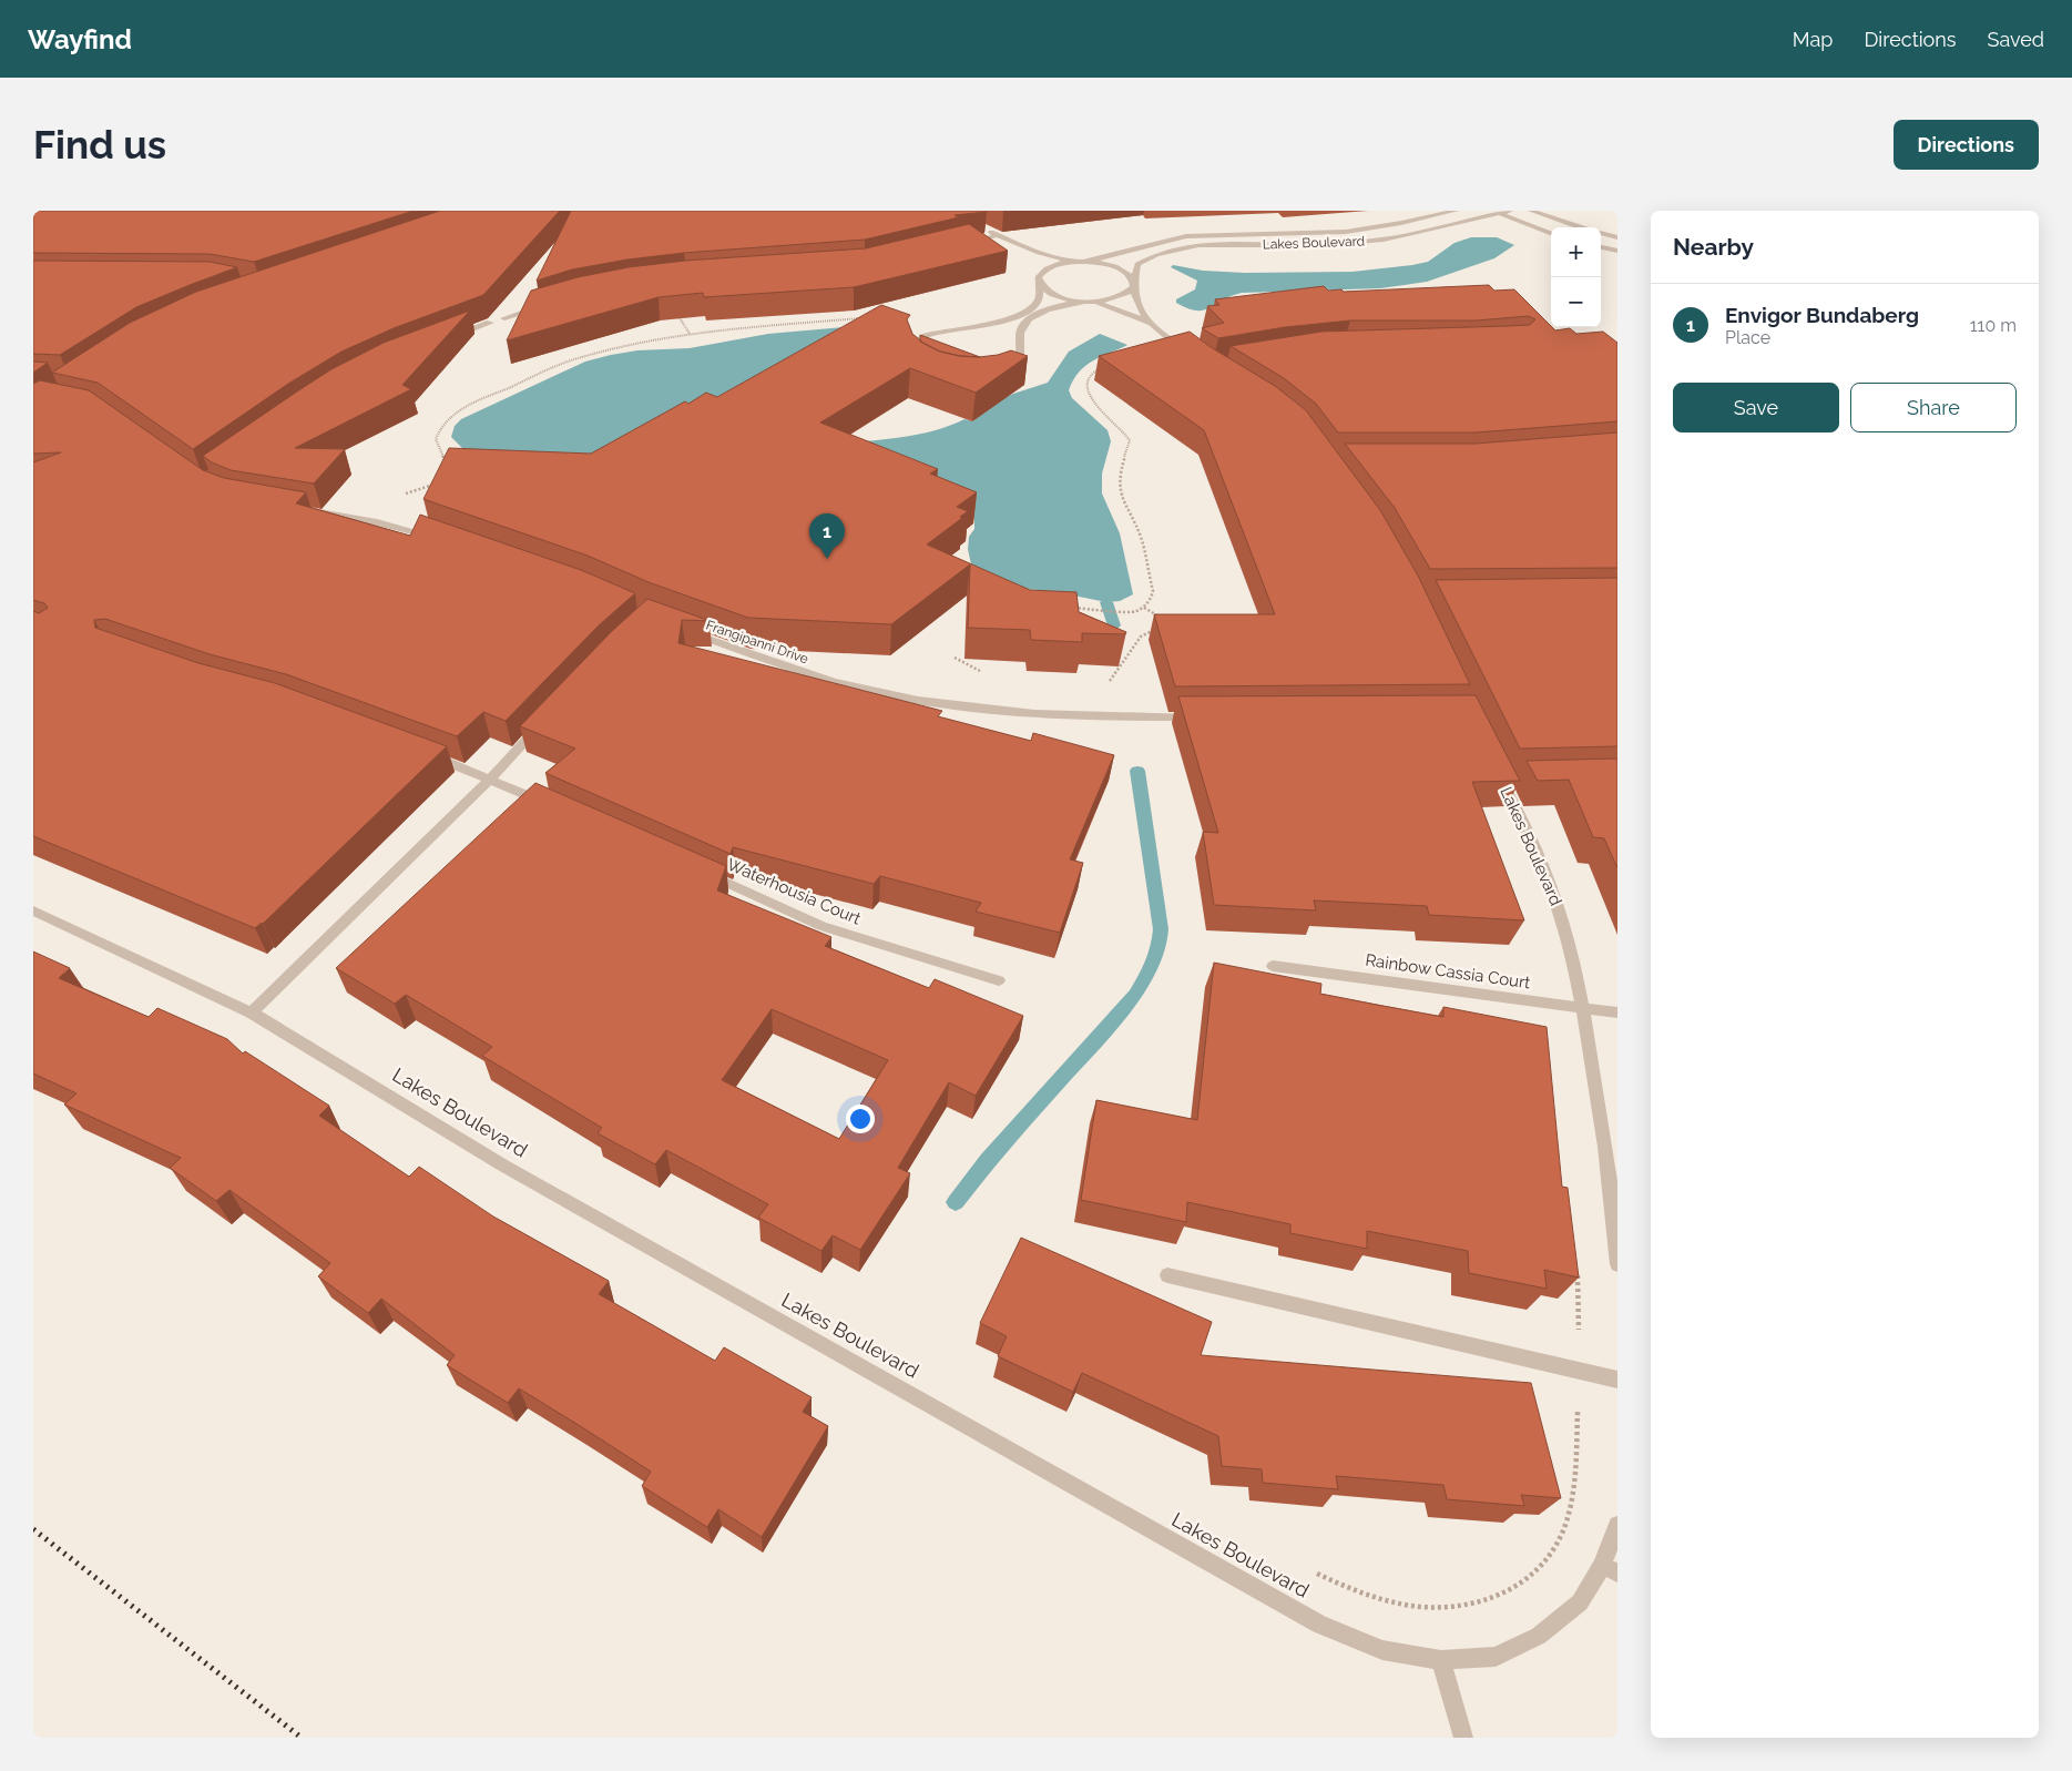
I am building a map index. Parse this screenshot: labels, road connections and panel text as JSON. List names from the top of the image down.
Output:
{
  "streets": {
    "street": [
      "Lakes Boulevard",
      "Frangipanni Drive",
      "Waterhousia Court",
      "Rainbow Cassia Court"
    ]
  },
  "crossings": [
    ["Lakes Boulevard", "Rainbow Cassia Court"]
  ],
  "page": {
    "header": "Wayfind",
    "nav": ["Map", "Directions", "Saved"],
    "buttons": [
      "Directions",
      ["Save", "Share"]
    ],
    "title": "Find us",
    "heading": "Nearby",
    "map_buttons": ["+", "−"],
    "list": [
      {
        "mark": "1",
        "name": "Envigor Bundaberg",
        "note": "Place",
        "value": "110 m"
      }
    ],
    "pins": "1"
  }
}
